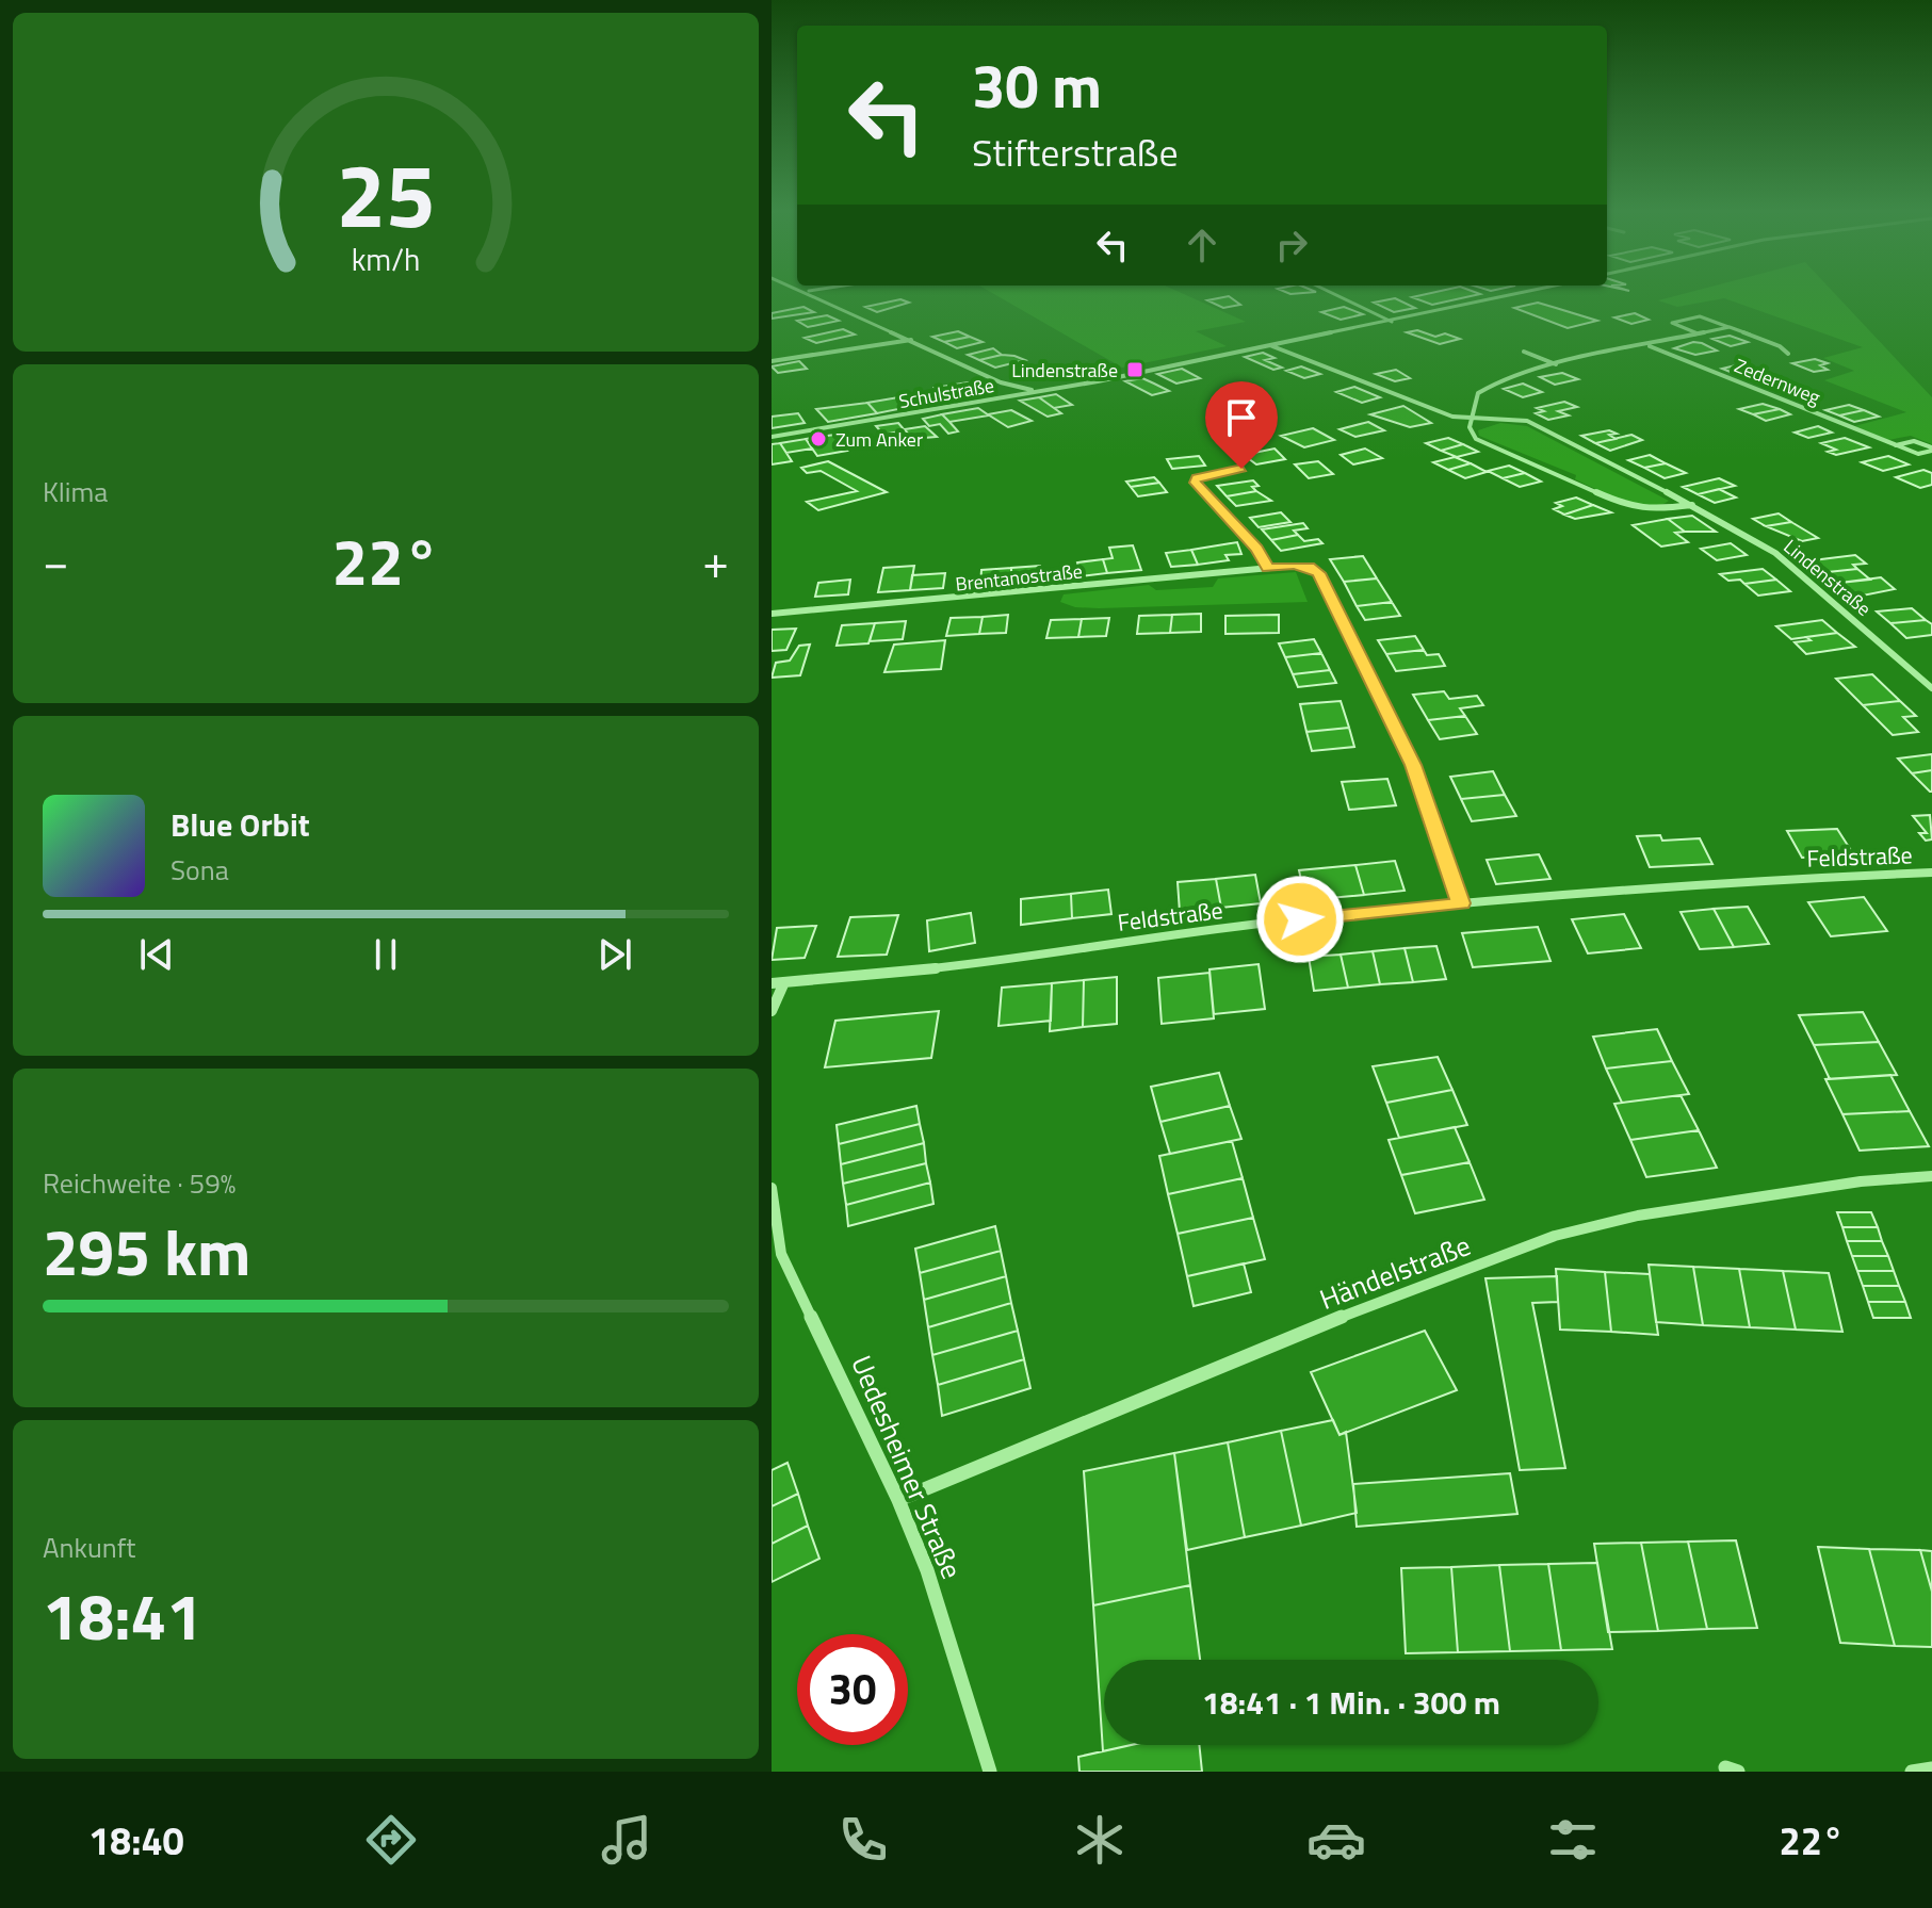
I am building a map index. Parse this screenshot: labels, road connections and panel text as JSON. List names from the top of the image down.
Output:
{
  "streets": {
    "street": [
      "Zedernweg",
      "Schulstraße",
      "Brentanostraße",
      "Lindenstraße",
      "Feldstraße",
      "Händelstraße",
      "Uedesheimer Straße"
    ]
  },
  "crossings": [
    ["Schulstraße", "Lindenstraße"],
    ["Brentanostraße", "Feldstraße"],
    ["Händelstraße", "Uedesheimer Straße"]
  ],
  "places": {
    "transit": ["Lindenstraße"],
    "other": ["Zum Anker"]
  },
  "page": {
    "turn": ["30 m", "Stifterstraße"],
    "tile": [
      "Klima",
      ["Reichweite · 59%", "295 km"],
      ["Ankunft", "18:41"]
    ],
    "heat": ["−", "22°", "+"],
    "song": ["Blue Orbit", "Sona"],
    "limit": "30",
    "trip": "18:41 · 1 Min. · 300 m",
    "tabs": ["18:40", "22°"],
    "gauge": ["25", "km/h"]
  }
}
